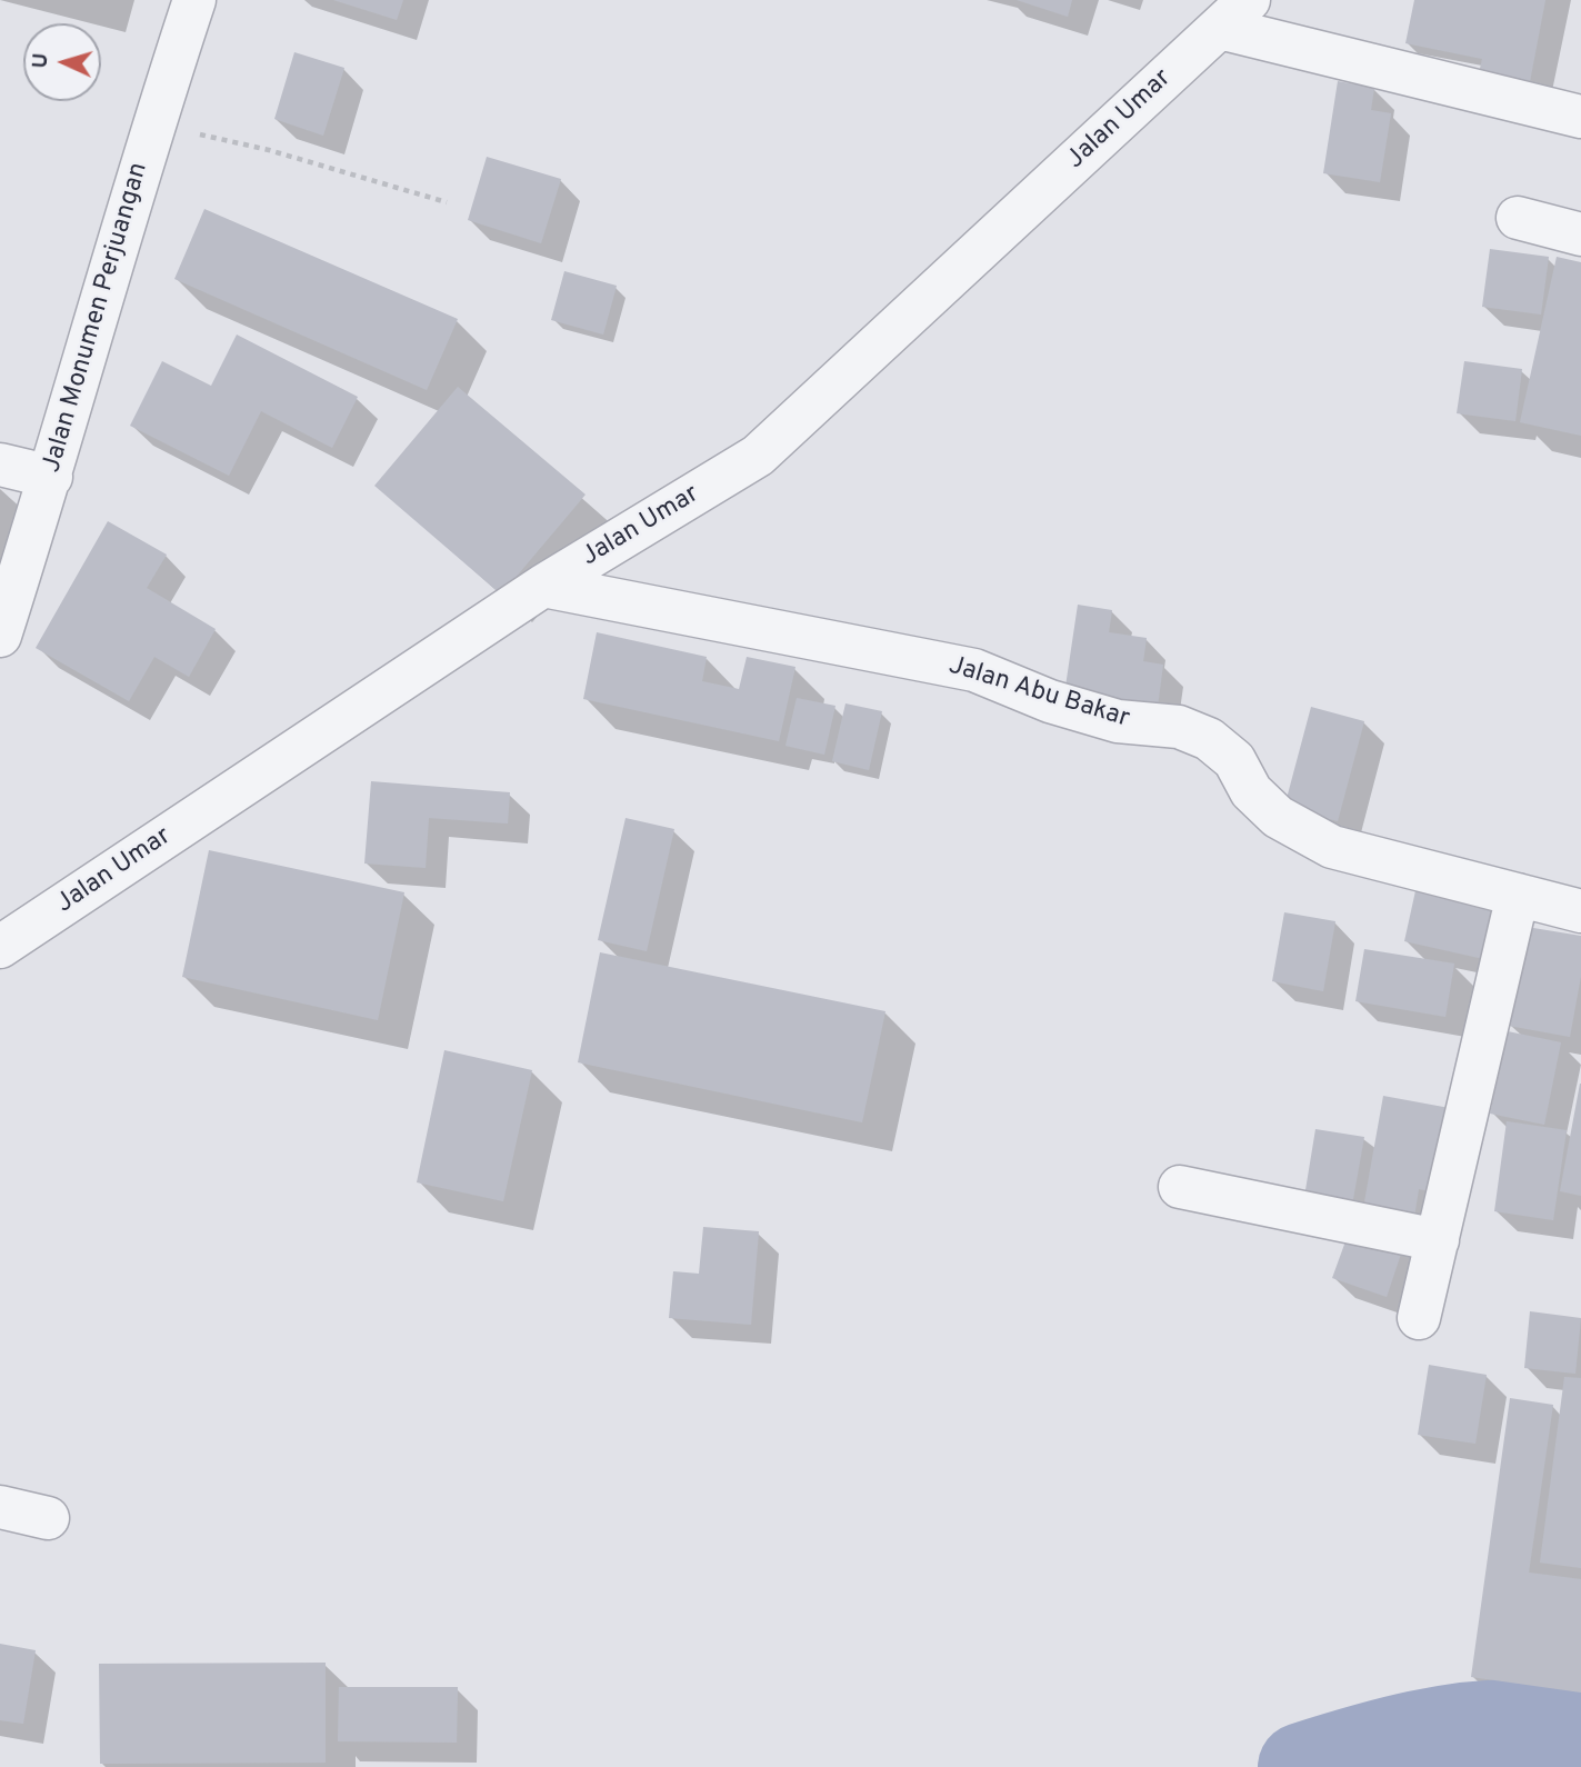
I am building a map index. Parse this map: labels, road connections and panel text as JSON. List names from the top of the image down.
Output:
{
  "streets": {
    "street": ["Jalan Umar", "Jalan Monumen Perjuangan", "Jalan Abu Bakar"]
  },
  "crossings": [
    ["Jalan Umar", "Jalan Abu Bakar"]
  ],
  "north": "left"
}
